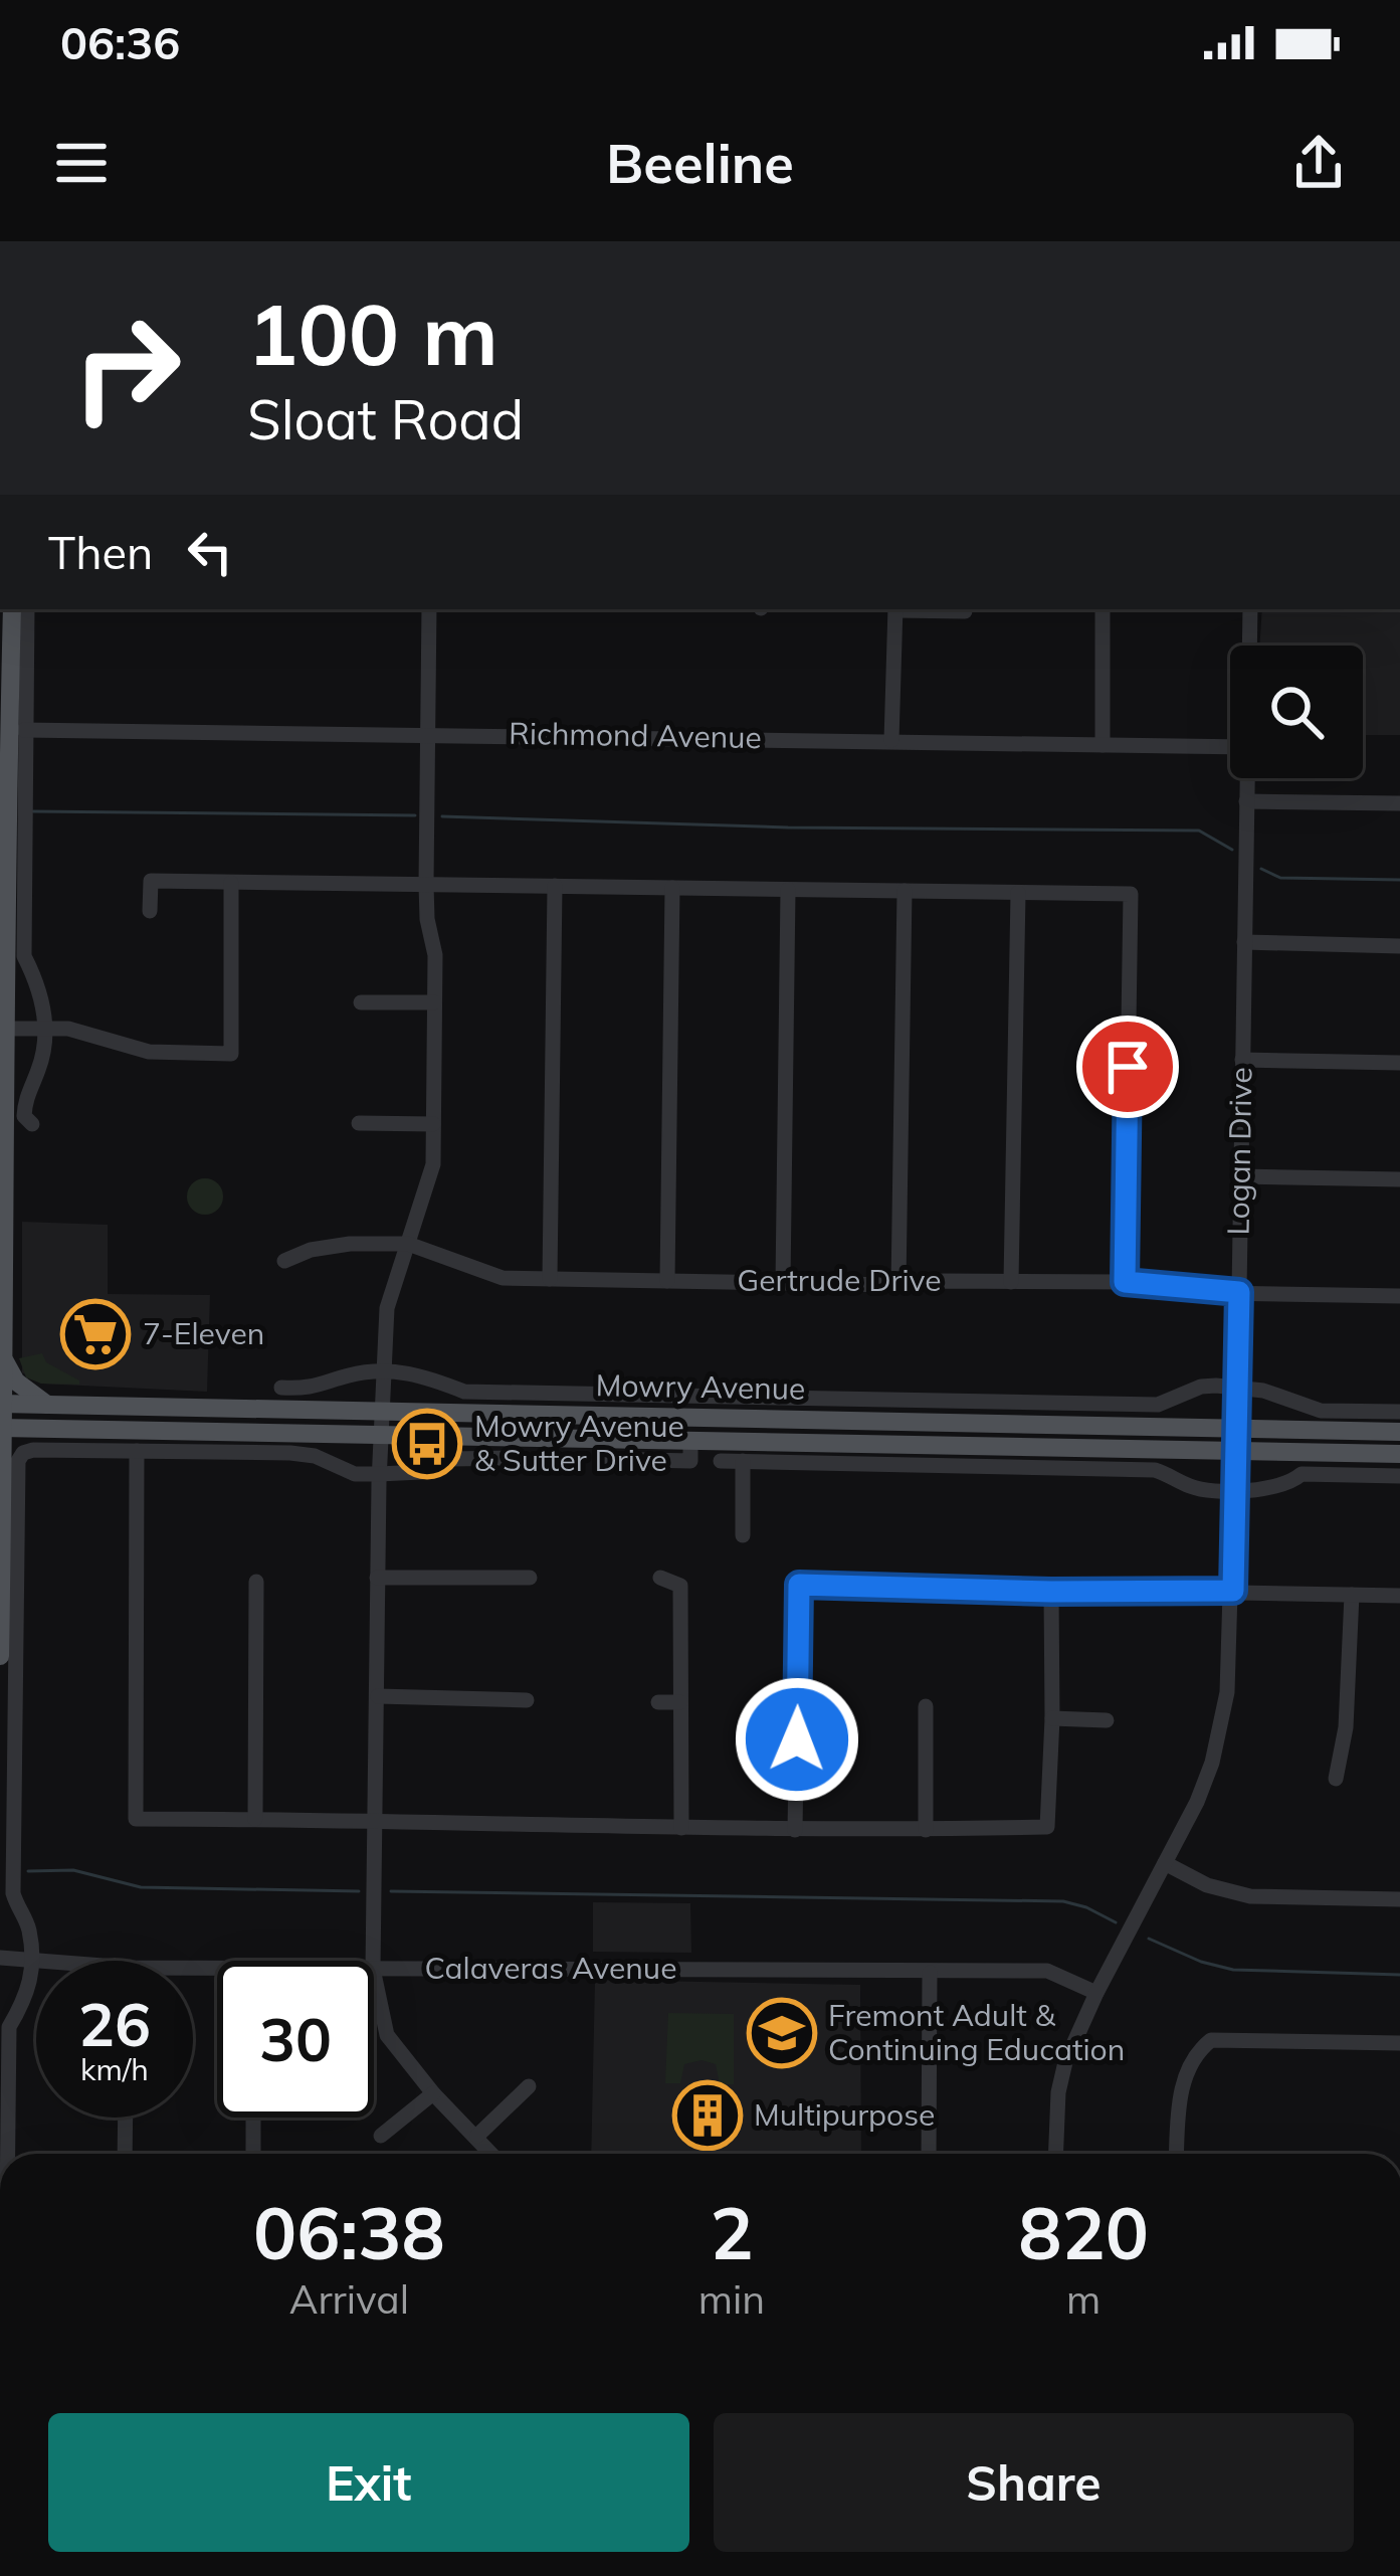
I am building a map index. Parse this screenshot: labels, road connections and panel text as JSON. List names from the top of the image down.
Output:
{
  "streets": {
    "main road": ["Mowry Avenue"],
    "street": [
      "Richmond Avenue",
      "Logan Drive",
      "Gertrude Drive",
      "Calaveras Avenue"
    ]
  },
  "crossings": [
    ["Logan Drive", "Gertrude Drive"],
    ["Logan Drive", "Mowry Avenue"],
    ["Logan Drive", "Calaveras Avenue"]
  ],
  "places": {
    "supermarket": ["7-Eleven"],
    "bus stop": ["Mowry Avenue & Sutter Drive"],
    "school or university": ["Fremont Adult & Continuing Education"],
    "building": ["Multipurpose"]
  },
  "page": {
    "status": "06:36",
    "header": "Beeline",
    "turn": ["100 m", "Sloat Road"],
    "then": "Then",
    "speed": "26 km/h",
    "limit": "30",
    "eta": [
      "06:38",
      "Arrival",
      "2",
      "min",
      "820",
      "m"
    ],
    "buttons": ["Exit", "Share"]
  }
}
